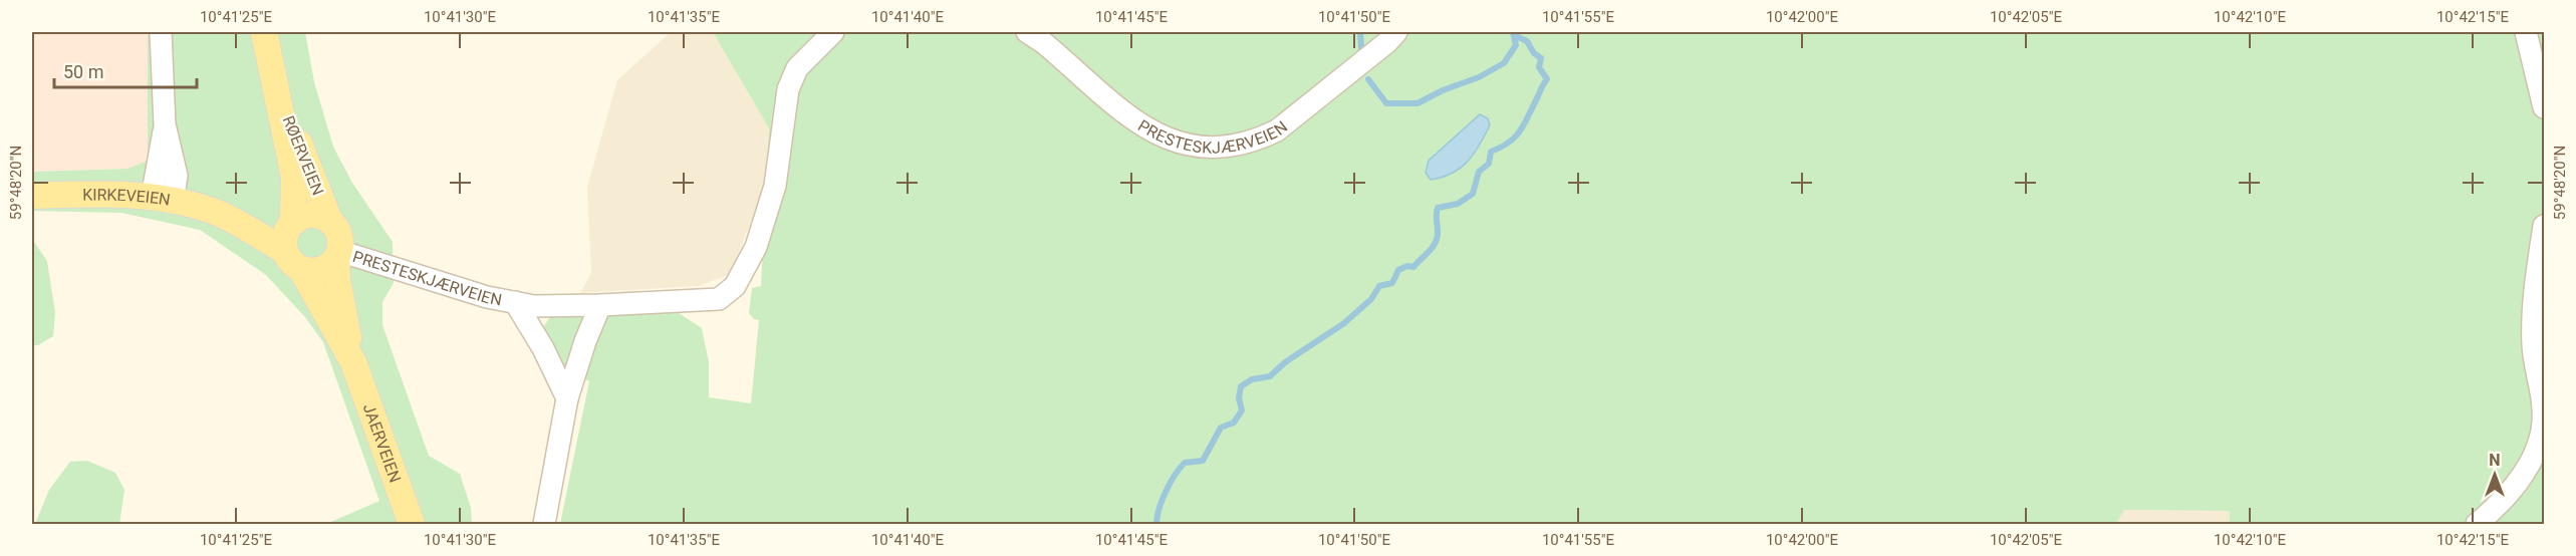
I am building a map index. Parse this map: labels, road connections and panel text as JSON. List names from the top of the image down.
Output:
{
  "streets": {
    "main road": ["RØERVEIEN", "KIRKEVEIEN", "JAERVEIEN"],
    "street": ["PRESTESKJÆRVEIEN"]
  },
  "crossings": [
    ["PRESTESKJÆRVEIEN", "RØERVEIEN"],
    ["PRESTESKJÆRVEIEN", "KIRKEVEIEN"],
    ["PRESTESKJÆRVEIEN", "JAERVEIEN"],
    ["RØERVEIEN", "KIRKEVEIEN"],
    ["RØERVEIEN", "JAERVEIEN"],
    ["KIRKEVEIEN", "JAERVEIEN"]
  ],
  "scale_bar": "50 m",
  "north": "top",
  "coordinates": [
    "10°41'25\"E",
    "10°41'30\"E",
    "10°41'35\"E",
    "10°41'40\"E",
    "10°41'45\"E",
    "10°41'50\"E",
    "10°41'55\"E",
    "10°42'00\"E",
    "10°42'05\"E",
    "10°42'10\"E",
    "10°42'15\"E",
    "59°48'20\"N"
  ]
}
